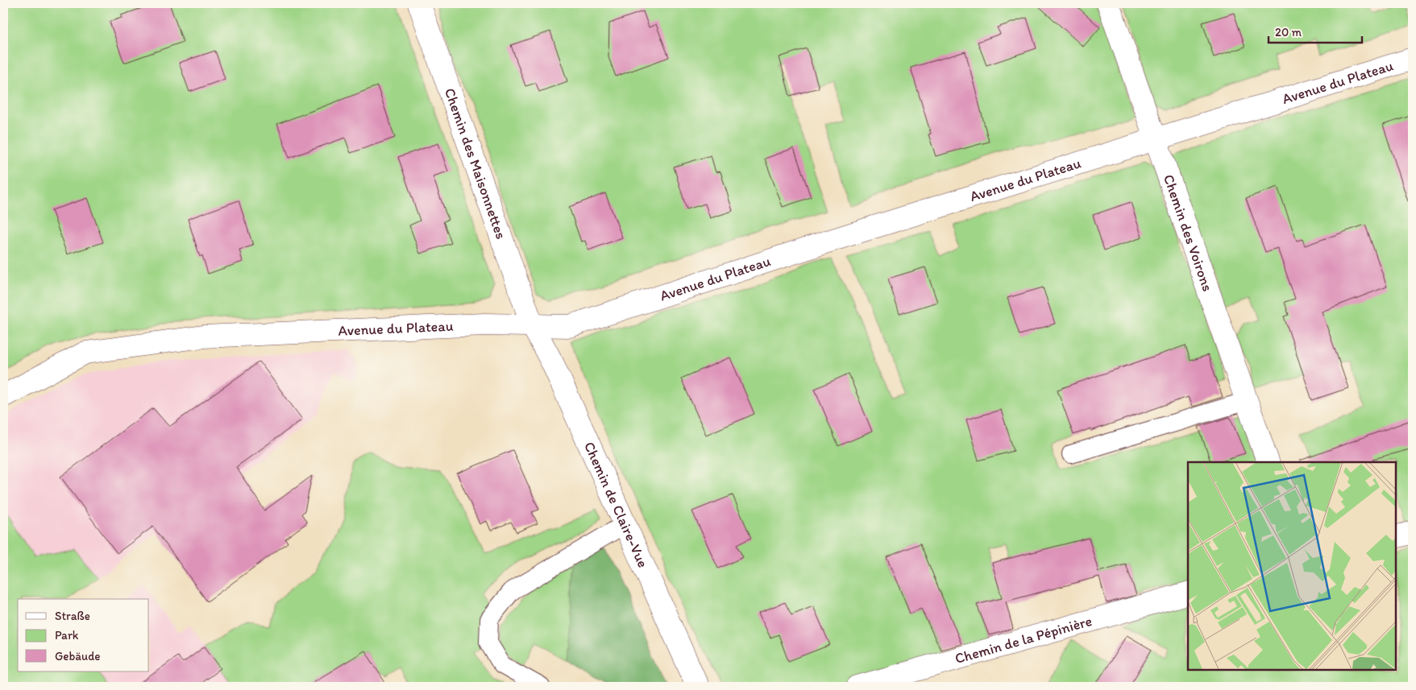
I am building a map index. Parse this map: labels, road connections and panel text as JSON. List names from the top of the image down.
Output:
{
  "streets": {
    "street": [
      "Avenue du Plateau",
      "Chemin des Maisonnettes",
      "Chemin des Voirons",
      "Chemin de Claire-Vue",
      "Chemin de la Pépinière"
    ]
  },
  "crossings": [
    ["Avenue du Plateau", "Chemin des Maisonnettes"],
    ["Avenue du Plateau", "Chemin des Voirons"],
    ["Avenue du Plateau", "Chemin de Claire-Vue"],
    ["Chemin des Maisonnettes", "Chemin de Claire-Vue"]
  ],
  "legend": ["Straße", "Park", "Gebäude"],
  "scale_bar": "20 m"
}
